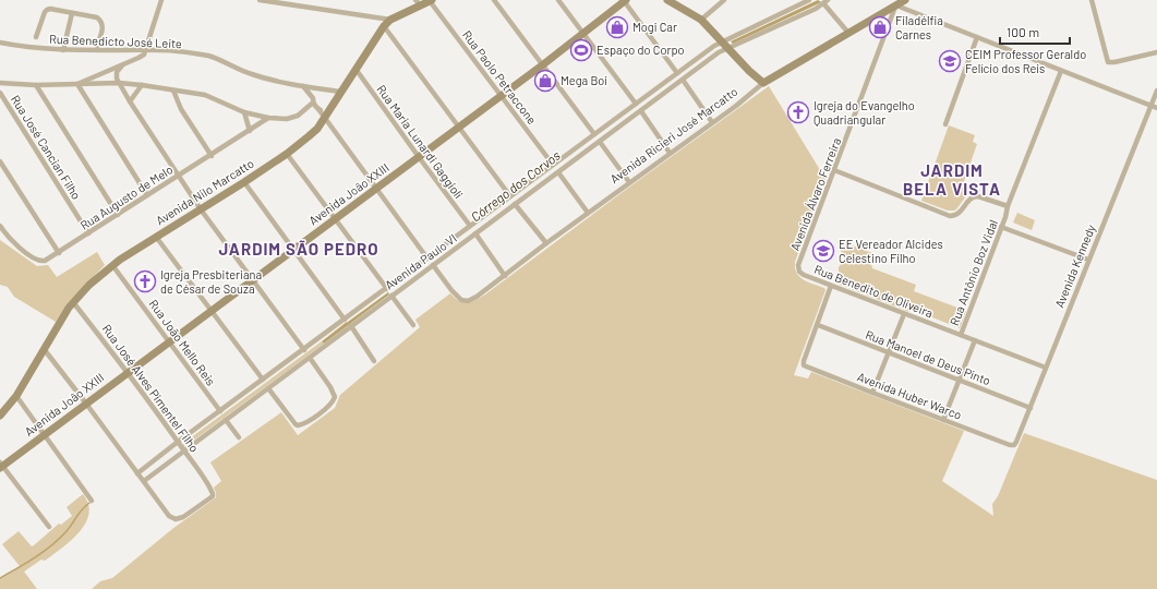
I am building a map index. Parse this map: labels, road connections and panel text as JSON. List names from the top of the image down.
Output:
{
  "streets": {
    "street": [
      "Rua Benedicto José Leite",
      "Rua Paolo Petraccone",
      "Avenida Ricieri José Marcatto",
      "Rua Maria Lunardi Gaggioli",
      "Rua José Cancian Filho",
      "Avenida Nilo Marcatto",
      "Avenida João XXIII",
      "Avenida Álvaro Ferreira",
      "Rua Augusto de Melo",
      "Avenida Paulo VI",
      "Avenida Kennedy",
      "Rua Antônio Boz Vidal",
      "Rua Benedito de Oliveira",
      "Rua João Mello Reis",
      "Rua Manoel de Deus Pinto",
      "Rua José Alves Pimentel Filho",
      "Avenida Huber Warco"
    ]
  },
  "crossings": [
    ["Rua Benedicto José Leite", "Avenida Nilo Marcatto"],
    ["Rua Paolo Petraccone", "Avenida Nilo Marcatto"],
    ["Rua Paolo Petraccone", "Avenida João XXIII"],
    ["Rua Paolo Petraccone", "Avenida Paulo VI"],
    ["Avenida Ricieri José Marcatto", "Avenida Álvaro Ferreira"],
    ["Avenida Ricieri José Marcatto", "Avenida Paulo VI"],
    ["Rua Maria Lunardi Gaggioli", "Avenida Nilo Marcatto"],
    ["Rua Maria Lunardi Gaggioli", "Avenida João XXIII"],
    ["Rua Maria Lunardi Gaggioli", "Avenida Paulo VI"],
    ["Rua José Cancian Filho", "Rua Augusto de Melo"],
    ["Avenida Nilo Marcatto", "Rua João Mello Reis"],
    ["Avenida Nilo Marcatto", "Rua José Alves Pimentel Filho"],
    ["Avenida João XXIII", "Rua João Mello Reis"],
    ["Avenida João XXIII", "Rua José Alves Pimentel Filho"],
    ["Avenida Álvaro Ferreira", "Rua Benedito de Oliveira"],
    ["Avenida Paulo VI", "Rua João Mello Reis"],
    ["Avenida Paulo VI", "Rua José Alves Pimentel Filho"],
    ["Avenida Kennedy", "Rua Benedito de Oliveira"],
    ["Avenida Kennedy", "Rua Manoel de Deus Pinto"],
    ["Avenida Kennedy", "Avenida Huber Warco"],
    ["Rua Antônio Boz Vidal", "Rua Benedito de Oliveira"],
    ["Rua Manoel de Deus Pinto", "Avenida Huber Warco"]
  ],
  "districts": ["JARDIM BELA VISTA", "JARDIM SÃO PEDRO"],
  "water": ["Córrego dos Corvos"],
  "places": {
    "shop": ["Mogi Car", "Filadélfia Carnes", "Mega Boi"],
    "sports": ["Espaço do Corpo"],
    "school or university": ["CEIM Professor Geraldo Felício dos Reis", "EE Vereador Alcides Celestino Filho"],
    "church": ["Igreja do Evangelho Quadriangular", "Igreja Presbiteriana de César de Souza"]
  },
  "scale_bar": "100 m"
}
